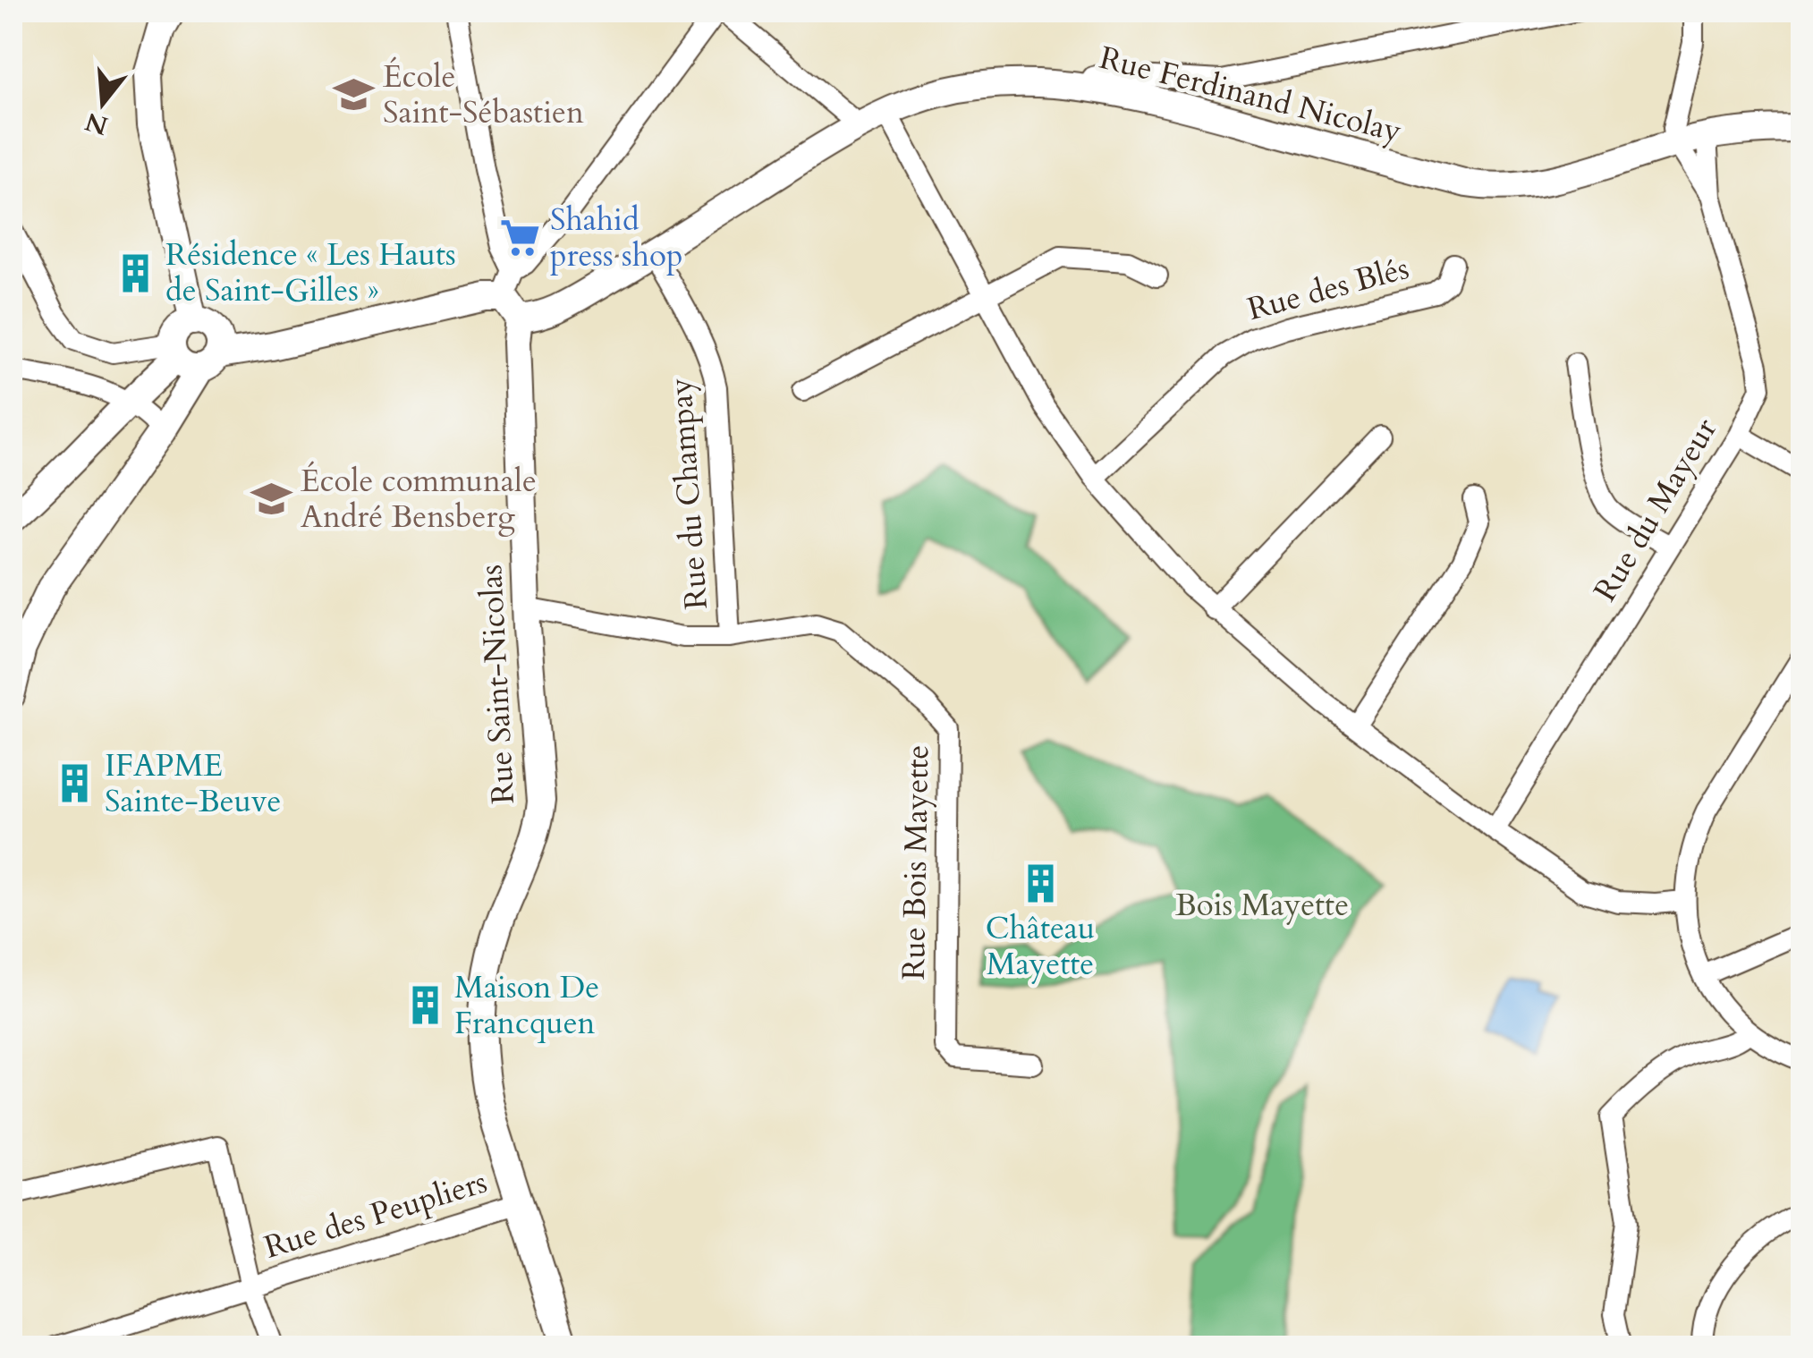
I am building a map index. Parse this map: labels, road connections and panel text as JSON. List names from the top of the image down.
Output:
{
  "streets": {
    "street": [
      "Rue Ferdinand Nicolay",
      "Rue des Blés",
      "Rue du Champay",
      "Rue du Mayeur",
      "Rue Saint-Nicolas",
      "Rue Bois Mayette",
      "Rue des Peupliers"
    ]
  },
  "crossings": [
    ["Rue Ferdinand Nicolay", "Rue du Champay"],
    ["Rue Ferdinand Nicolay", "Rue du Mayeur"],
    ["Rue Ferdinand Nicolay", "Rue Saint-Nicolas"],
    ["Rue du Champay", "Rue Bois Mayette"],
    ["Rue Saint-Nicolas", "Rue Bois Mayette"],
    ["Rue Saint-Nicolas", "Rue des Peupliers"]
  ],
  "parks": ["Bois Mayette"],
  "places": {
    "school or university": ["École Saint-Sébastien", "École communale André Bensberg"],
    "supermarket": ["Shahid press shop"],
    "building": [
      "Résidence « Les Hauts de Saint-Gilles »",
      "IFAPME Sainte-Beuve",
      "Château Mayette",
      "Maison De Francquen"
    ]
  },
  "north": "bottom"
}
